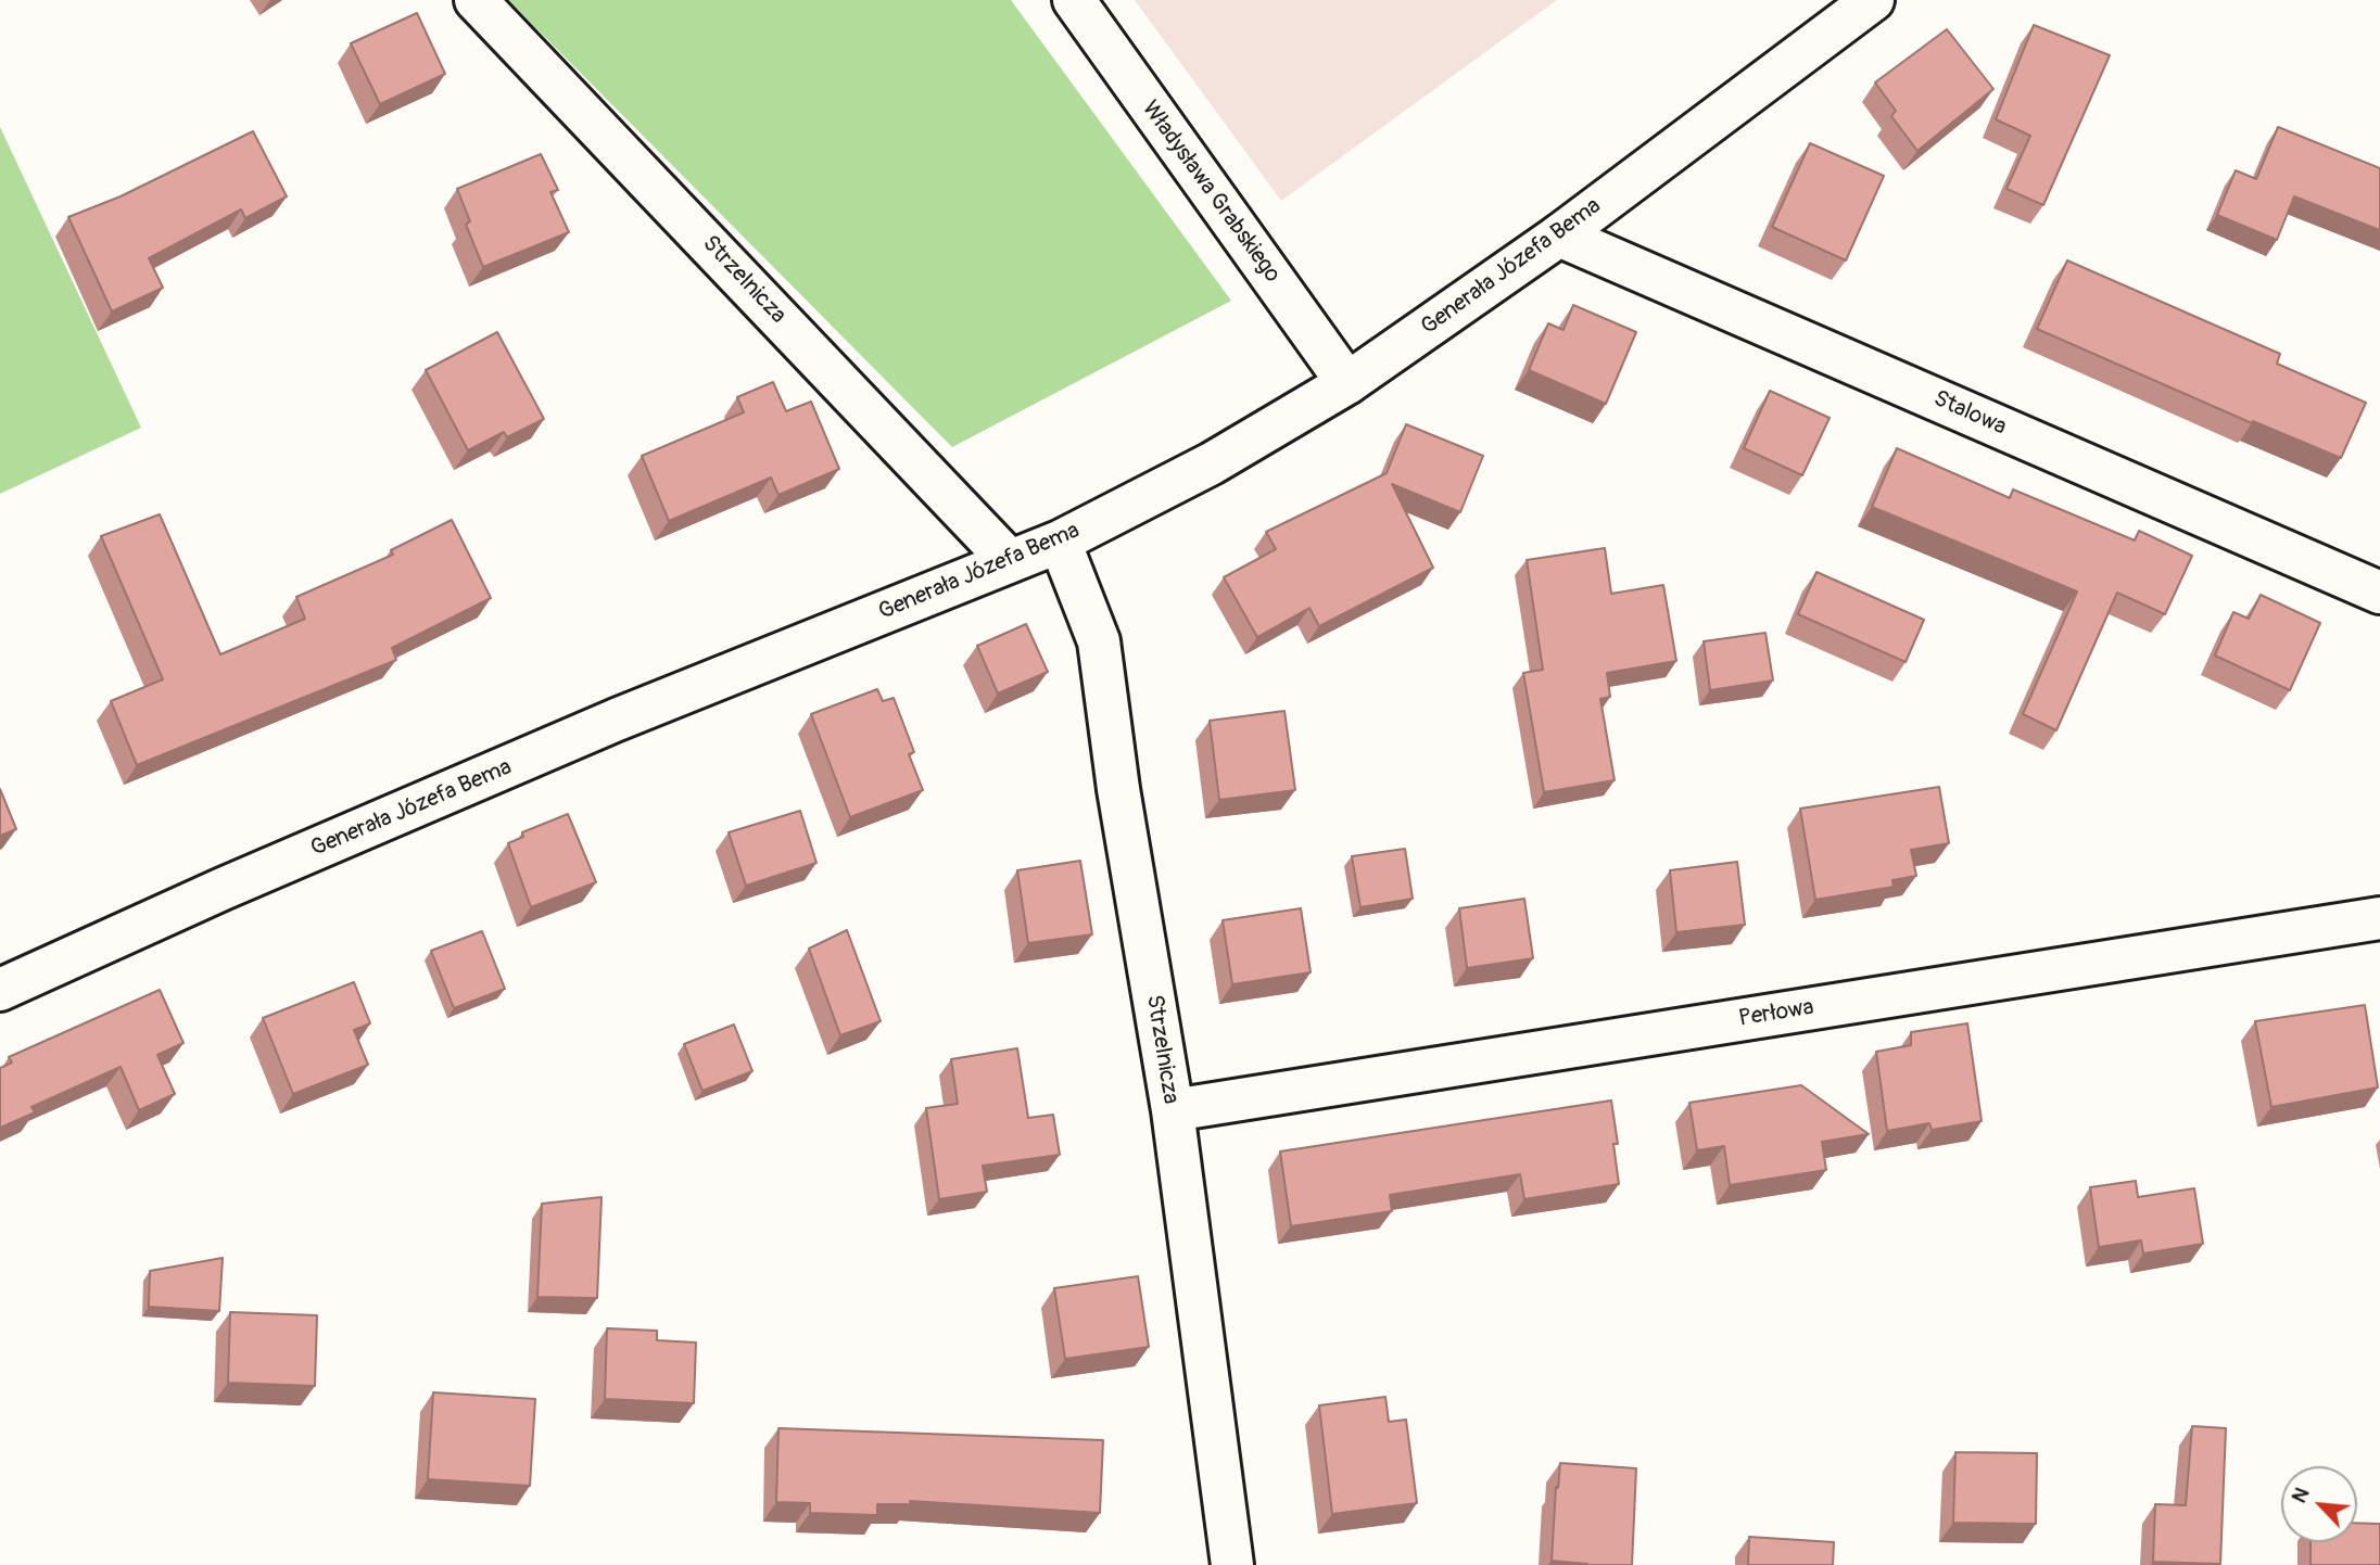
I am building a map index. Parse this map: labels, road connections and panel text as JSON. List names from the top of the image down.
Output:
{
  "streets": {
    "street": [
      "Władysława Grabskiego",
      "Generała Józefa Bema",
      "Strzelnicza",
      "Stalowa",
      "Perłowa"
    ]
  },
  "crossings": [
    ["Władysława Grabskiego", "Generała Józefa Bema"],
    ["Generała Józefa Bema", "Strzelnicza"],
    ["Generała Józefa Bema", "Stalowa"],
    ["Strzelnicza", "Perłowa"]
  ],
  "north": "top left"
}
